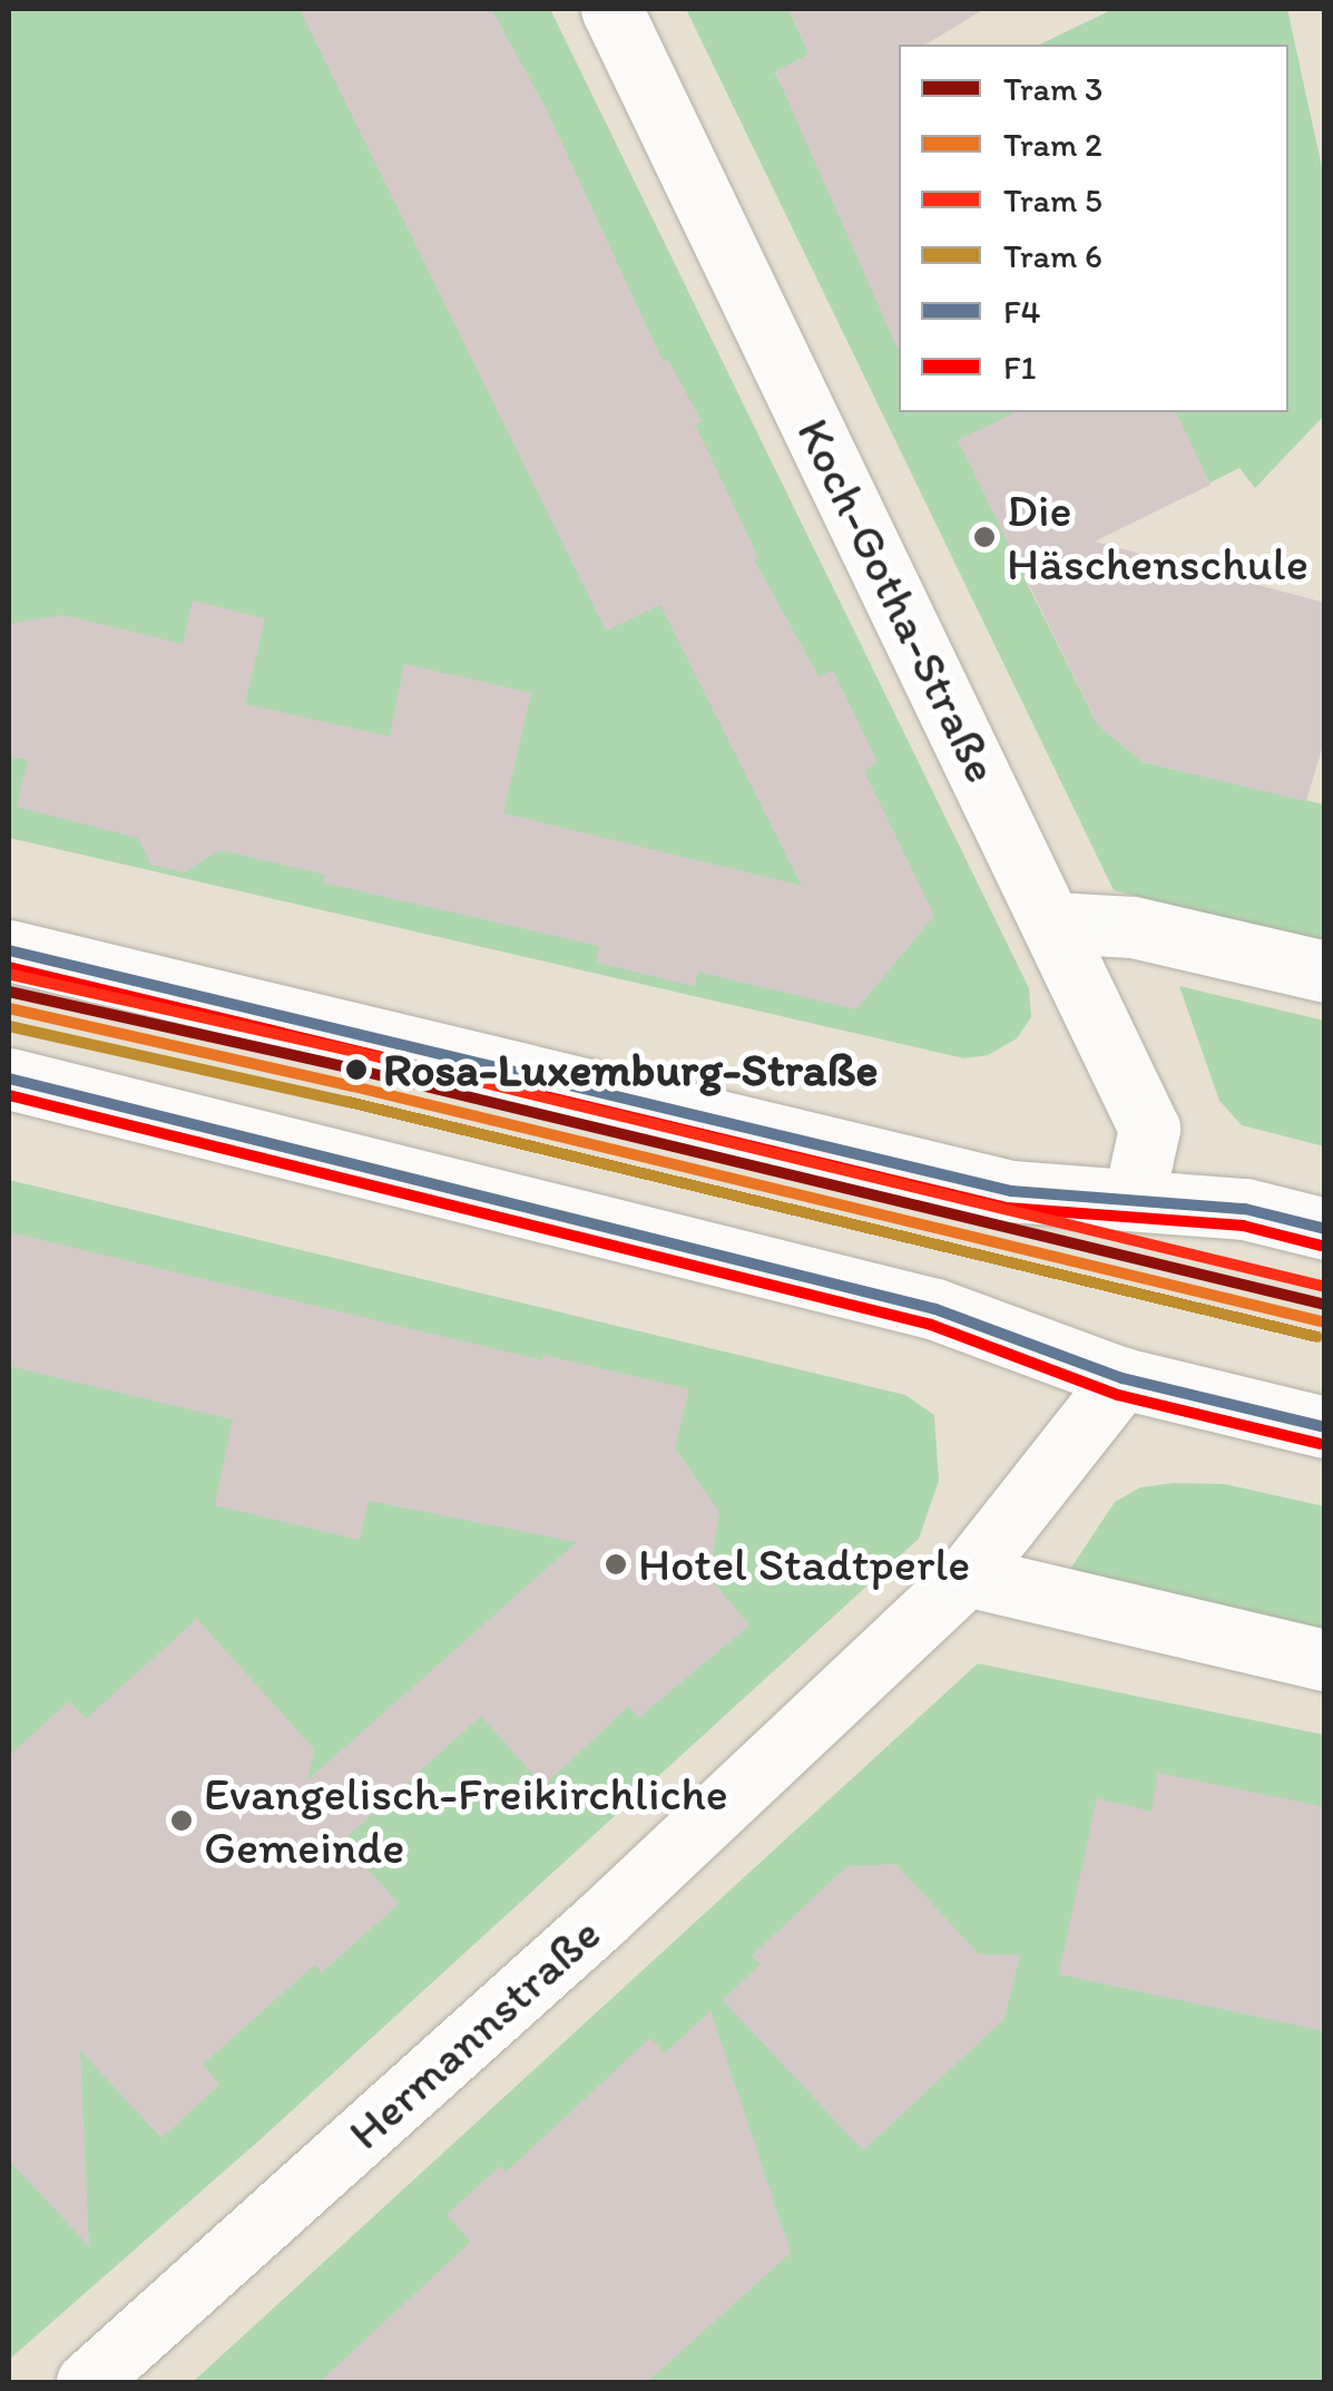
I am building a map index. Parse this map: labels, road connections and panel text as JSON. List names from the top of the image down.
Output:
{
  "streets": {
    "street": ["Koch-Gotha-Straße", "Hermannstraße"]
  },
  "places": [
    "Die Häschenschule",
    "Rosa-Luxemburg-Straße",
    "Hotel Stadtperle",
    "Evangelisch-Freikirchliche Gemeinde"
  ],
  "lines": [
    "transit line F4",
    "transit line F1",
    "tram line 5",
    "tram line 3",
    "tram line 2",
    "tram line 6"
  ],
  "legend": [
    "Tram 3",
    "Tram 2",
    "Tram 5",
    "Tram 6",
    "F4",
    "F1"
  ]
}
